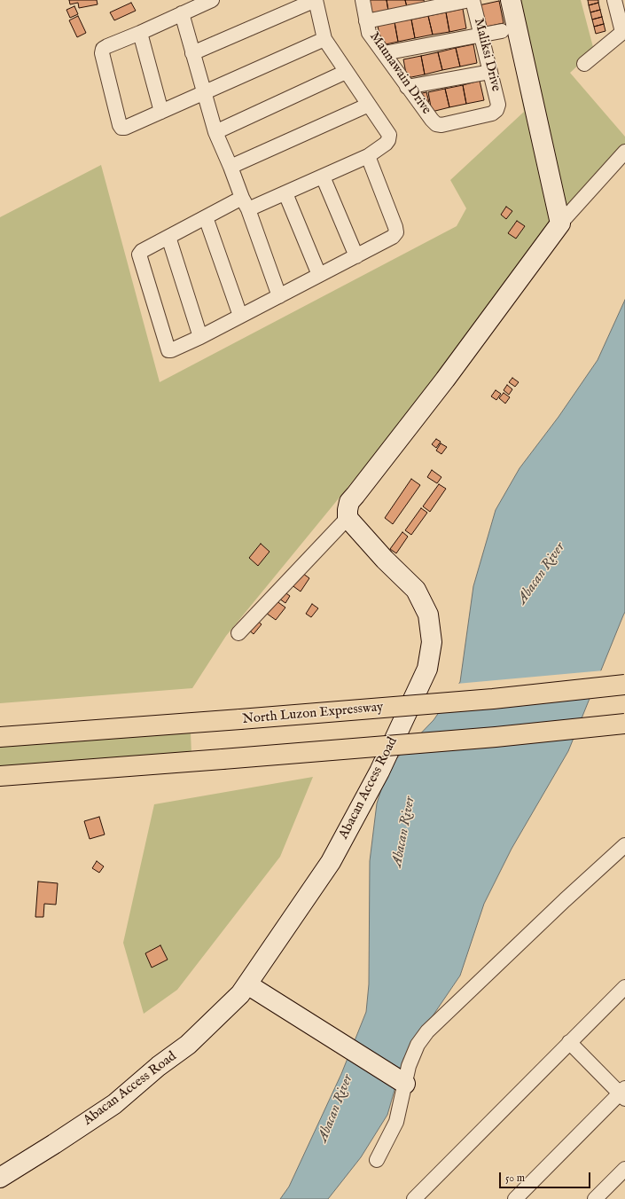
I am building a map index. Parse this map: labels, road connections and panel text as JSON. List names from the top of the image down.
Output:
{
  "streets": {
    "highway": ["North Luzon Expressway"],
    "street": ["Maliksi Drive", "Maunawain Drive", "Abacan Access Road"]
  },
  "crossings": [
    ["Maliksi Drive", "Maunawain Drive"]
  ],
  "water": ["Abacan River"],
  "scale_bar": "50 m"
}
